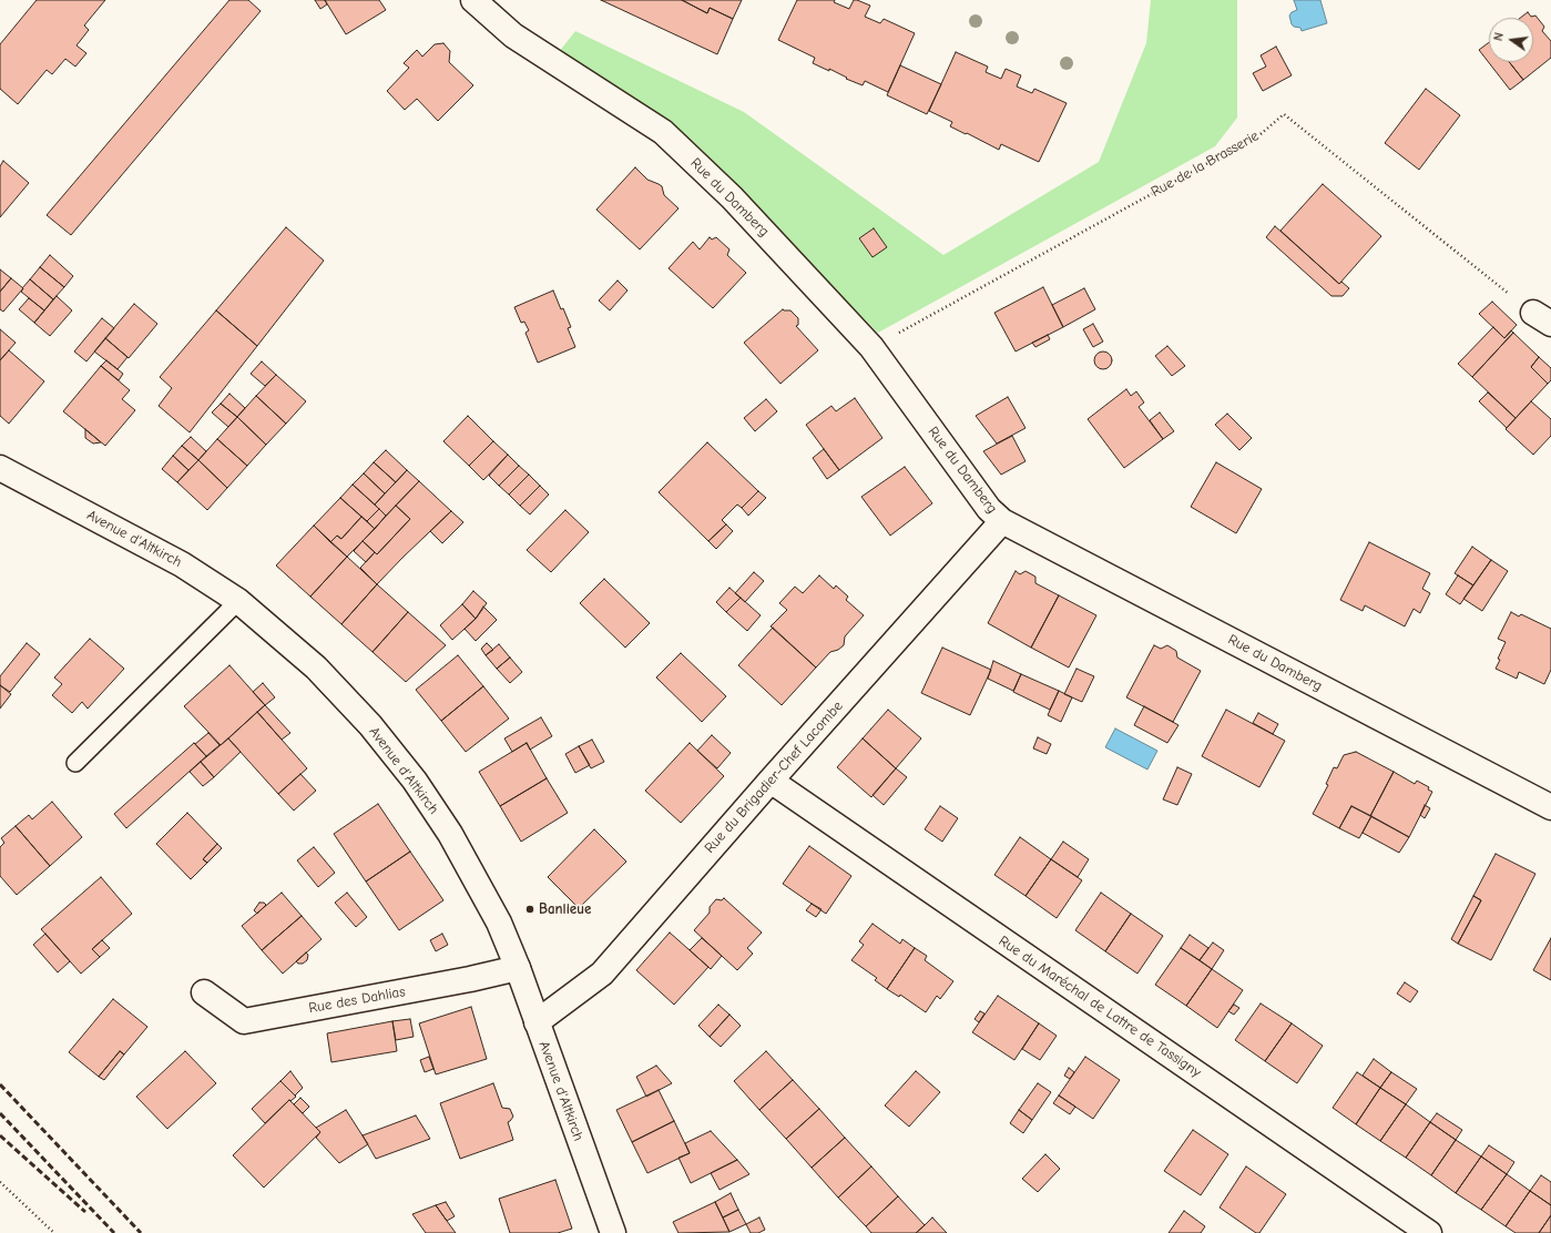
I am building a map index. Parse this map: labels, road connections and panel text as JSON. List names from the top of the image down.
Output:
{
  "streets": {
    "street": [
      "Rue du Damberg",
      "Avenue d'Altkirch",
      "Rue du Brigadier-Chef Lacombe",
      "Rue des Dahlias",
      "Rue du Maréchal de Lattre de Tassigny"
    ],
    "path": ["Rue de la Brasserie"]
  },
  "crossings": [
    ["Rue de la Brasserie", "Rue du Damberg"],
    ["Rue du Damberg", "Rue du Brigadier-Chef Lacombe"],
    ["Avenue d'Altkirch", "Rue du Brigadier-Chef Lacombe"],
    ["Avenue d'Altkirch", "Rue des Dahlias"],
    ["Rue du Brigadier-Chef Lacombe", "Rue du Maréchal de Lattre de Tassigny"]
  ],
  "places": ["Banlieue"],
  "north": "left"
}
